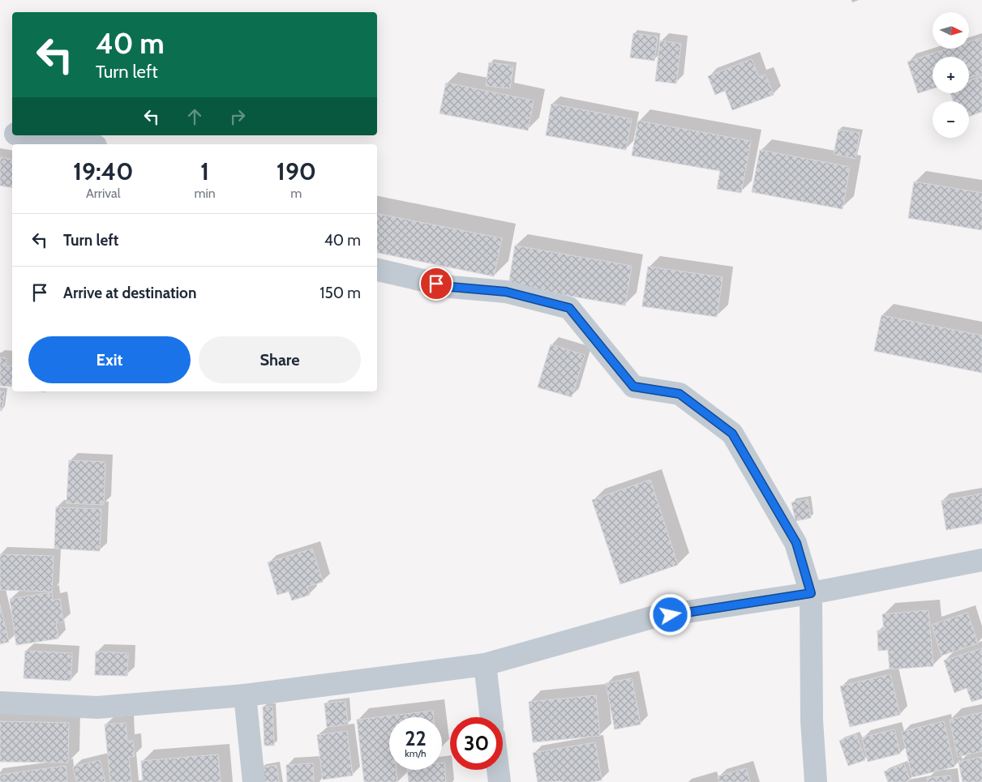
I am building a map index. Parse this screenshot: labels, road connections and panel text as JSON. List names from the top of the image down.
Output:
{
  "north": "right",
  "page": {
    "map_buttons": ["+", "−"],
    "turn": ["40 m", "Turn left"],
    "eta": [
      "19:40",
      "Arrival",
      "1",
      "min",
      "190",
      "m"
    ],
    "list": [
      {
        "name": "Turn left",
        "value": "40 m"
      },
      {
        "name": "Arrive at destination",
        "value": "150 m"
      }
    ],
    "buttons": ["Exit", "Share"],
    "speed": "22 km/h",
    "limit": "30"
  }
}
